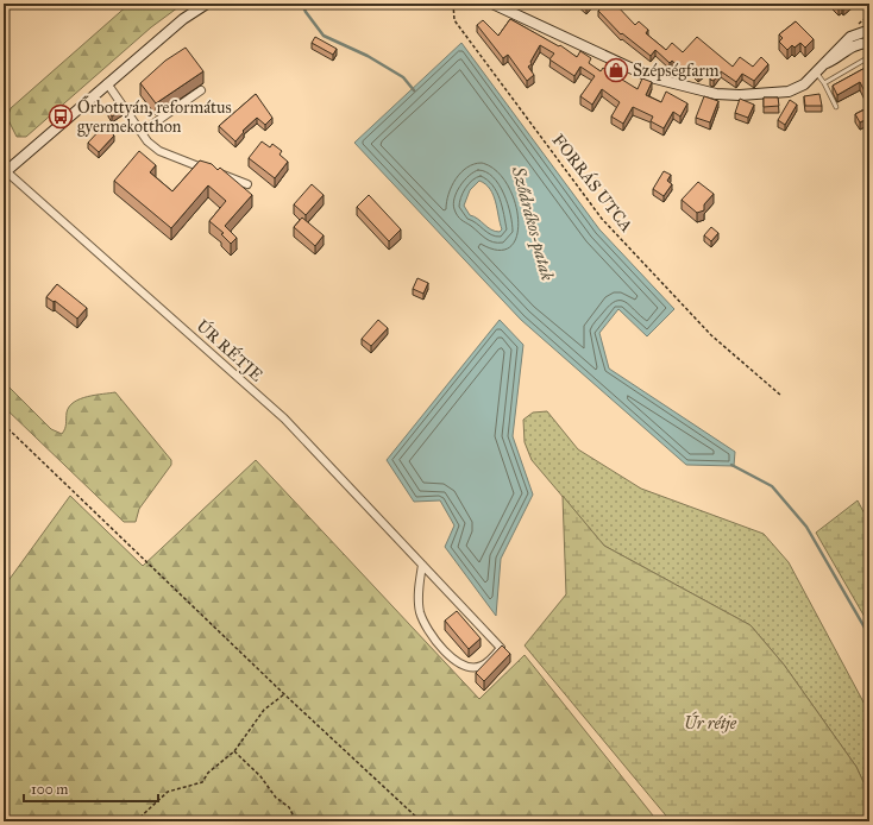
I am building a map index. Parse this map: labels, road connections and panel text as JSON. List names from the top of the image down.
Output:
{
  "streets": {
    "street": ["ÚR RÉTJE"],
    "path": ["FORRÁS UTCA"]
  },
  "water": ["Sződrákos-patak"],
  "parks": ["Úr rétje"],
  "places": {
    "shop": ["Szépségfarm"],
    "bus stop": ["Őrbottyán, református gyermekotthon"]
  },
  "scale_bar": "100 m"
}
